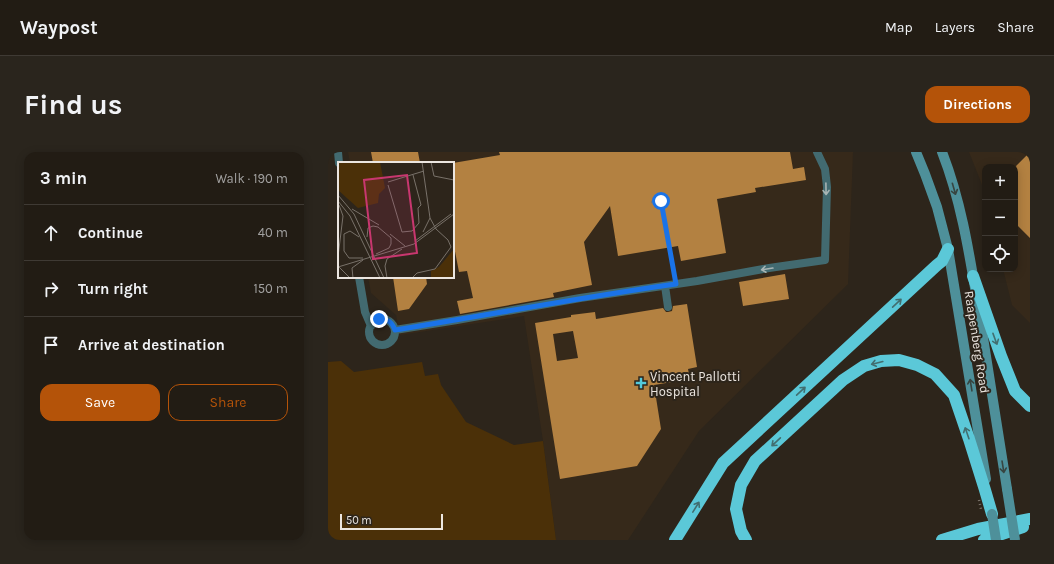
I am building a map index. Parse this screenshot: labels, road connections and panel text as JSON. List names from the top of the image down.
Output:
{
  "streets": {
    "main road": ["Raapenberg Road"]
  },
  "places": {
    "health": ["Vincent Pallotti Hospital"]
  },
  "scale_bar": "50 m",
  "page": {
    "header": "Waypost",
    "nav": ["Map", "Layers", "Share"],
    "buttons": [
      "Directions",
      ["Save", "Share"]
    ],
    "title": "Find us",
    "heading": ["3 min", "Walk · 190 m"],
    "map_buttons": ["+", "−"],
    "list": [
      ["Continue", "40 m"],
      ["Turn right", "150 m"],
      "Arrive at destination"
    ],
    "scale": "50 m"
  }
}
